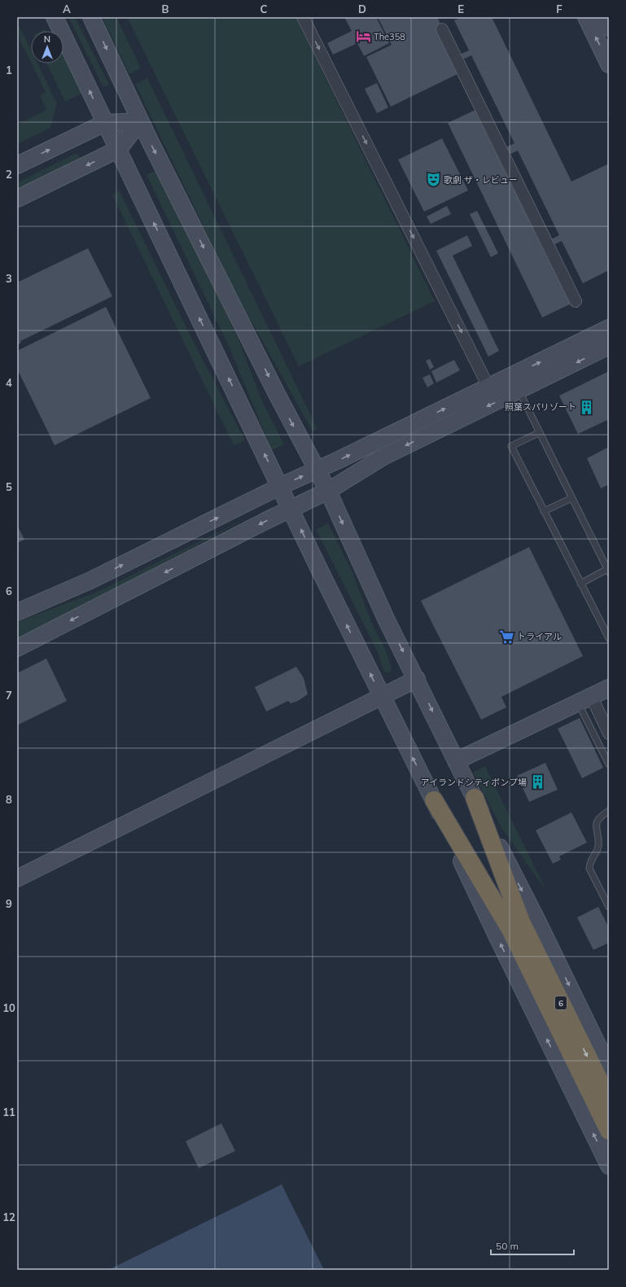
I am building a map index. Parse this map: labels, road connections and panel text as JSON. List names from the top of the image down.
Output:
{
  "streets": {
    "highway": ["6"]
  },
  "places": {
    "hotel": ["The358"],
    "theatre": ["歌劇 ザ・レビュー"],
    "building": ["照葉スパリゾート", "アイランドシティポンプ場"],
    "supermarket": ["トライアル"]
  },
  "scale_bar": "50 m",
  "north": "top",
  "grid": {
    "columns": [
      "A",
      "B",
      "C",
      "D",
      "E",
      "F"
    ],
    "rows": [
      "1",
      "2",
      "3",
      "4",
      "5",
      "6",
      "7",
      "8",
      "9",
      "10",
      "11",
      "12"
    ]
  }
}
